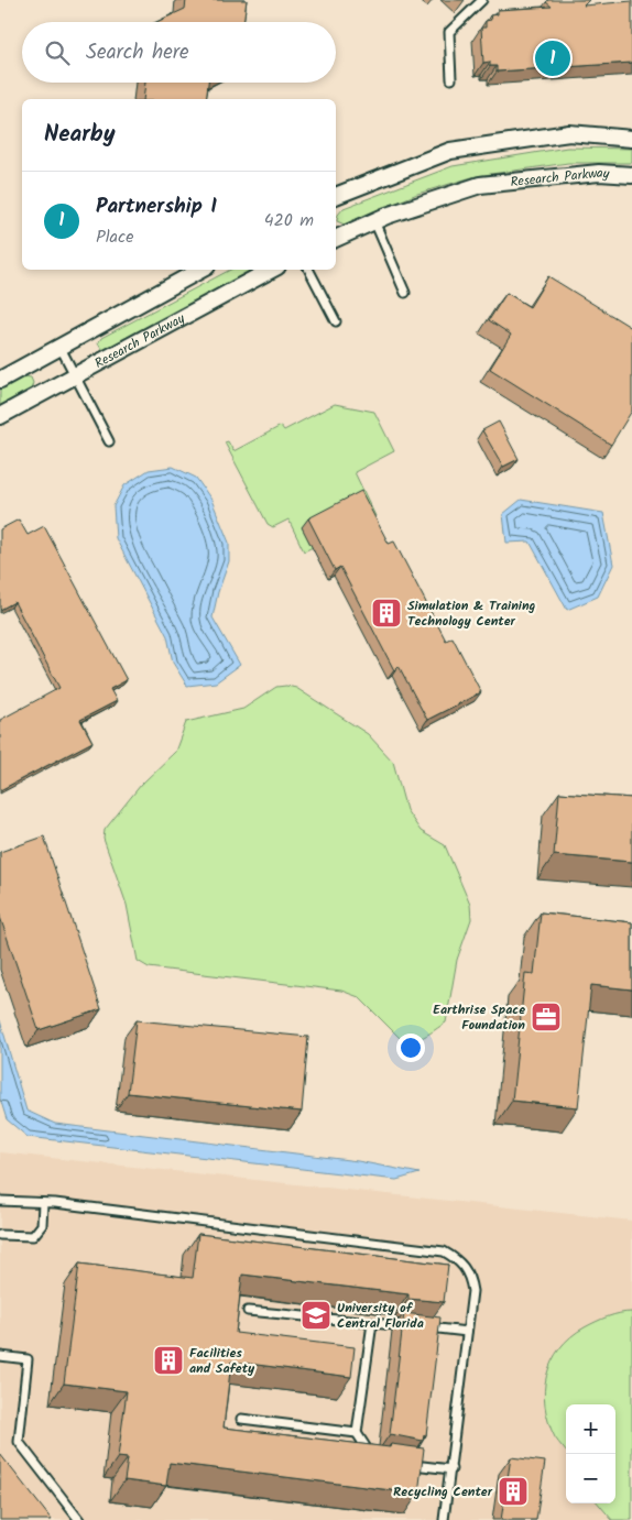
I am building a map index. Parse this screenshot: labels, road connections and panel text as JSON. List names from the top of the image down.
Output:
{
  "streets": {
    "street": ["Research Parkway"]
  },
  "places": {
    "building": ["Simulation & Training Technology Center", "Facilities and Safety", "Recycling Center"],
    "office": ["Earthrise Space Foundation"],
    "school or university": ["University of Central Florida"]
  },
  "page": {
    "search": "Search here",
    "pins": "1",
    "heading": "Nearby",
    "list": [
      {
        "mark": "1",
        "name": "Partnership I",
        "note": "Place",
        "value": "420 m"
      }
    ],
    "map_buttons": ["+", "−"]
  }
}
